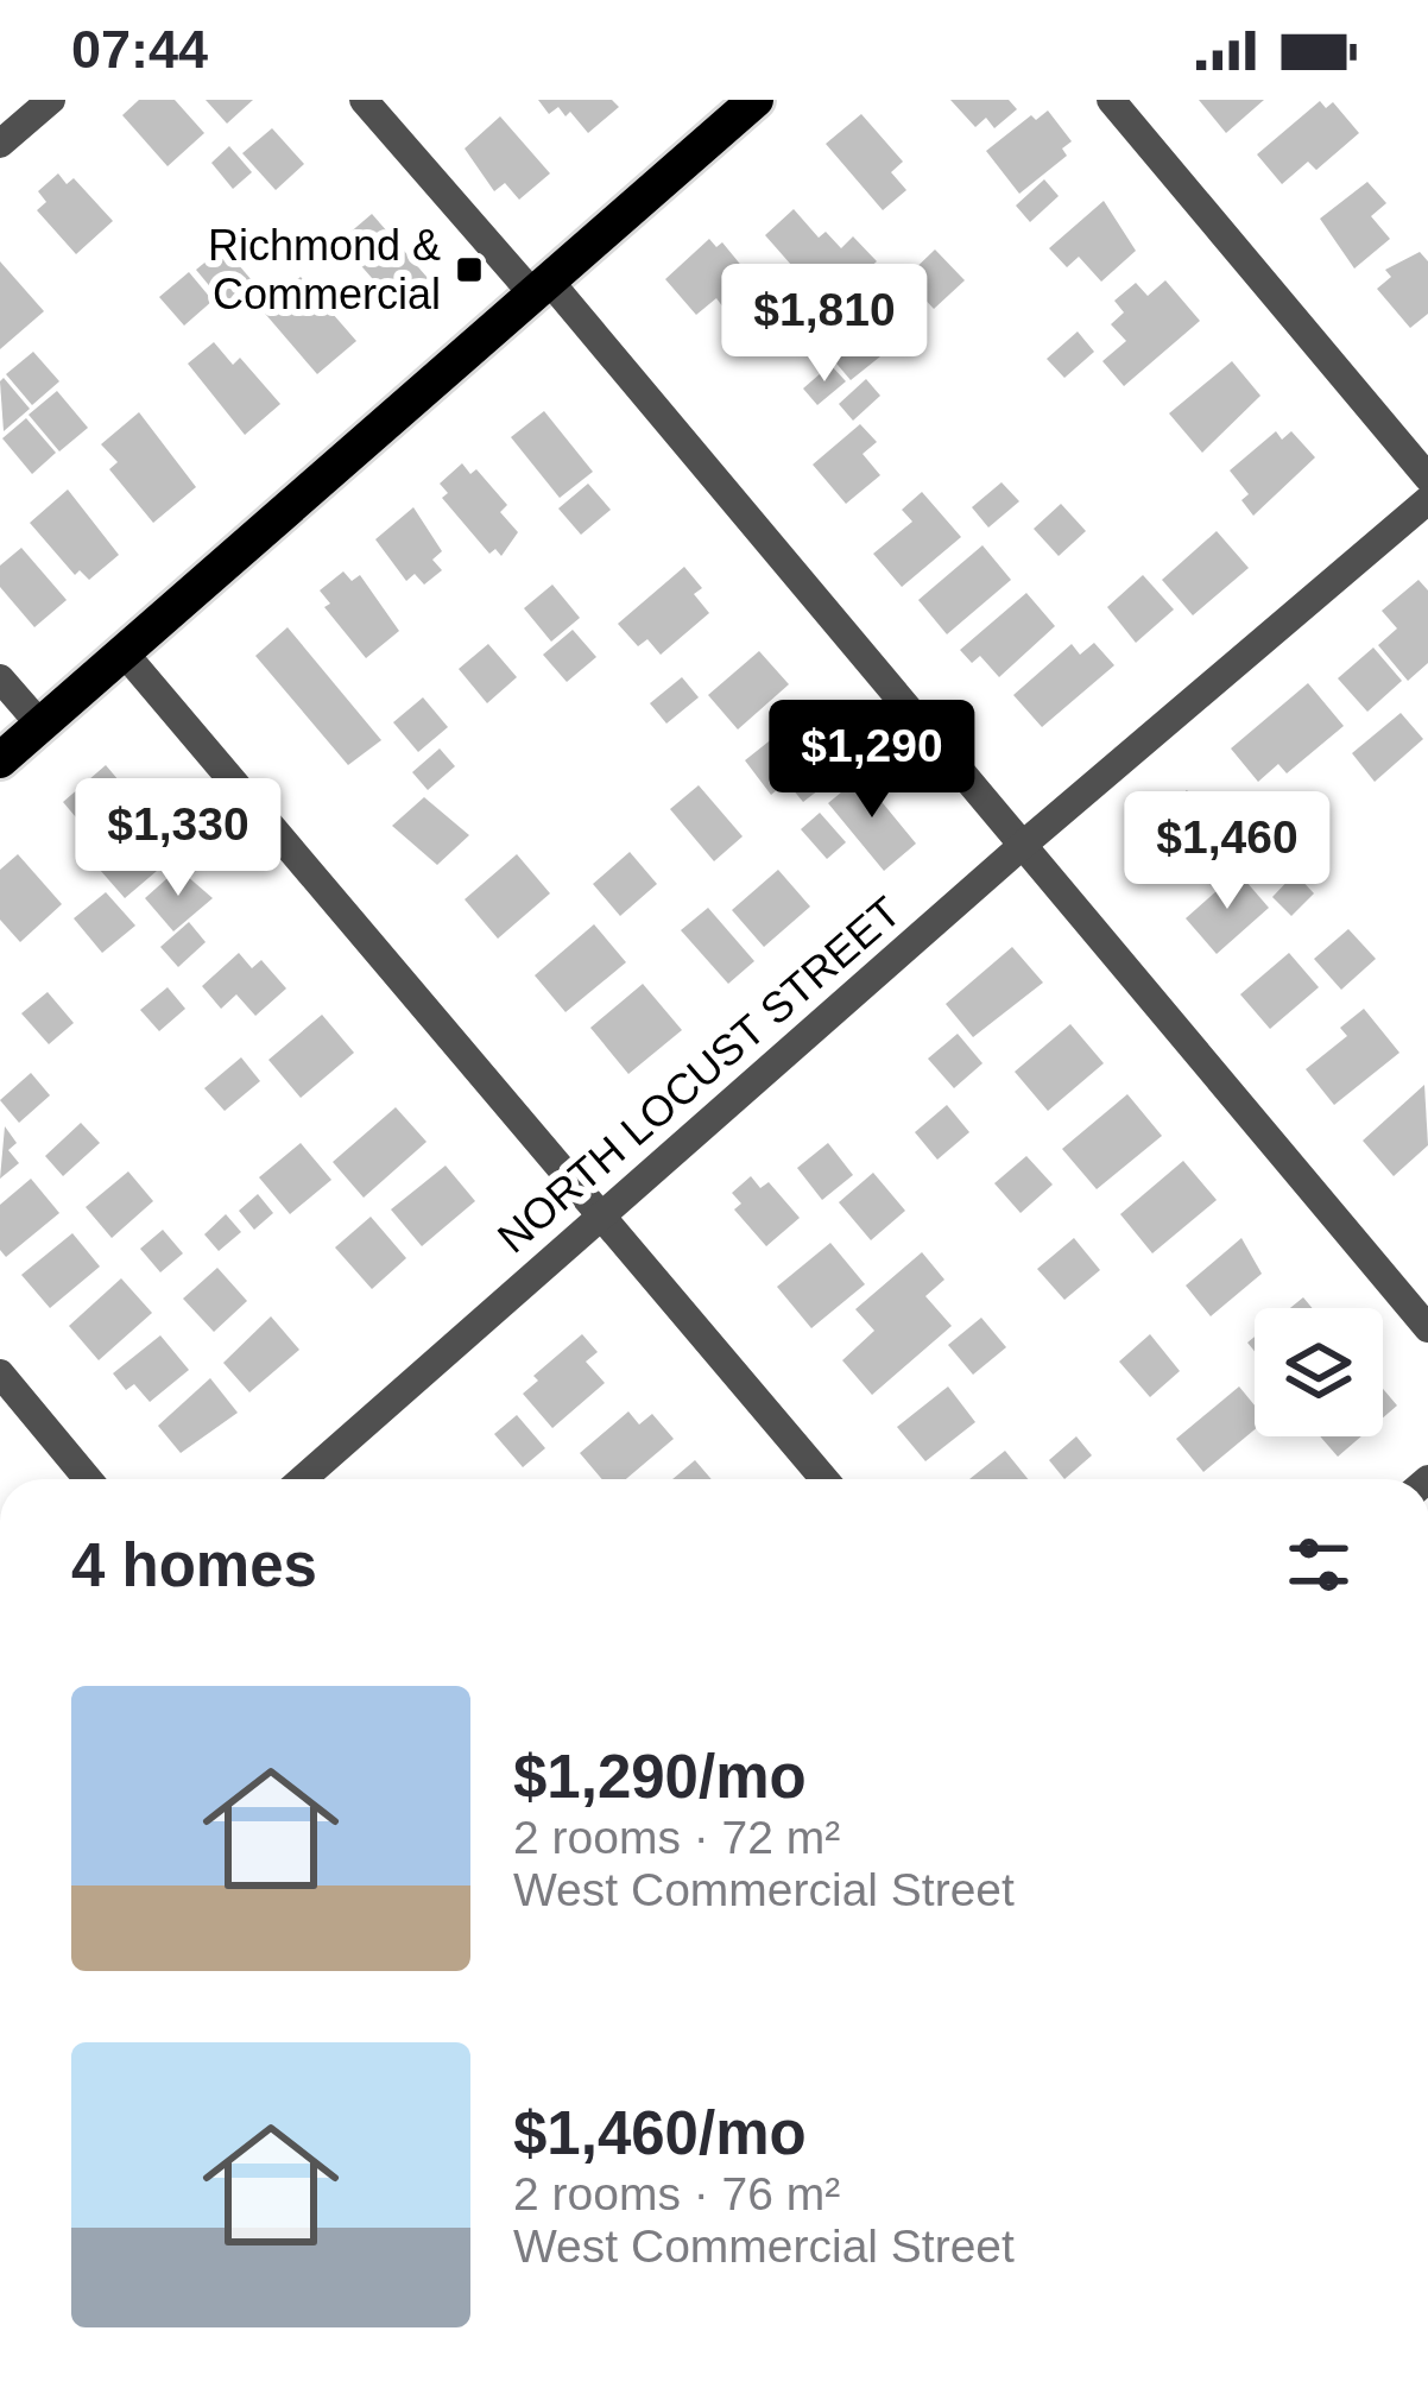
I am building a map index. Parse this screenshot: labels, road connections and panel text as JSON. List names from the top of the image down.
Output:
{
  "streets": {
    "street": ["NORTH LOCUST STREET"]
  },
  "places": {
    "transit": ["Richmond & Commercial"]
  },
  "page": {
    "status": "07:44",
    "price": [
      "$1,810",
      "$1,290",
      "$1,330",
      "$1,460"
    ],
    "heading": "4 homes",
    "list": [
      {
        "name": "$1,290/mo",
        "note": "2 rooms · 72 m² · West Commercial Street"
      },
      {
        "name": "$1,460/mo",
        "note": "2 rooms · 76 m² · West Commercial Street"
      }
    ]
  }
}
